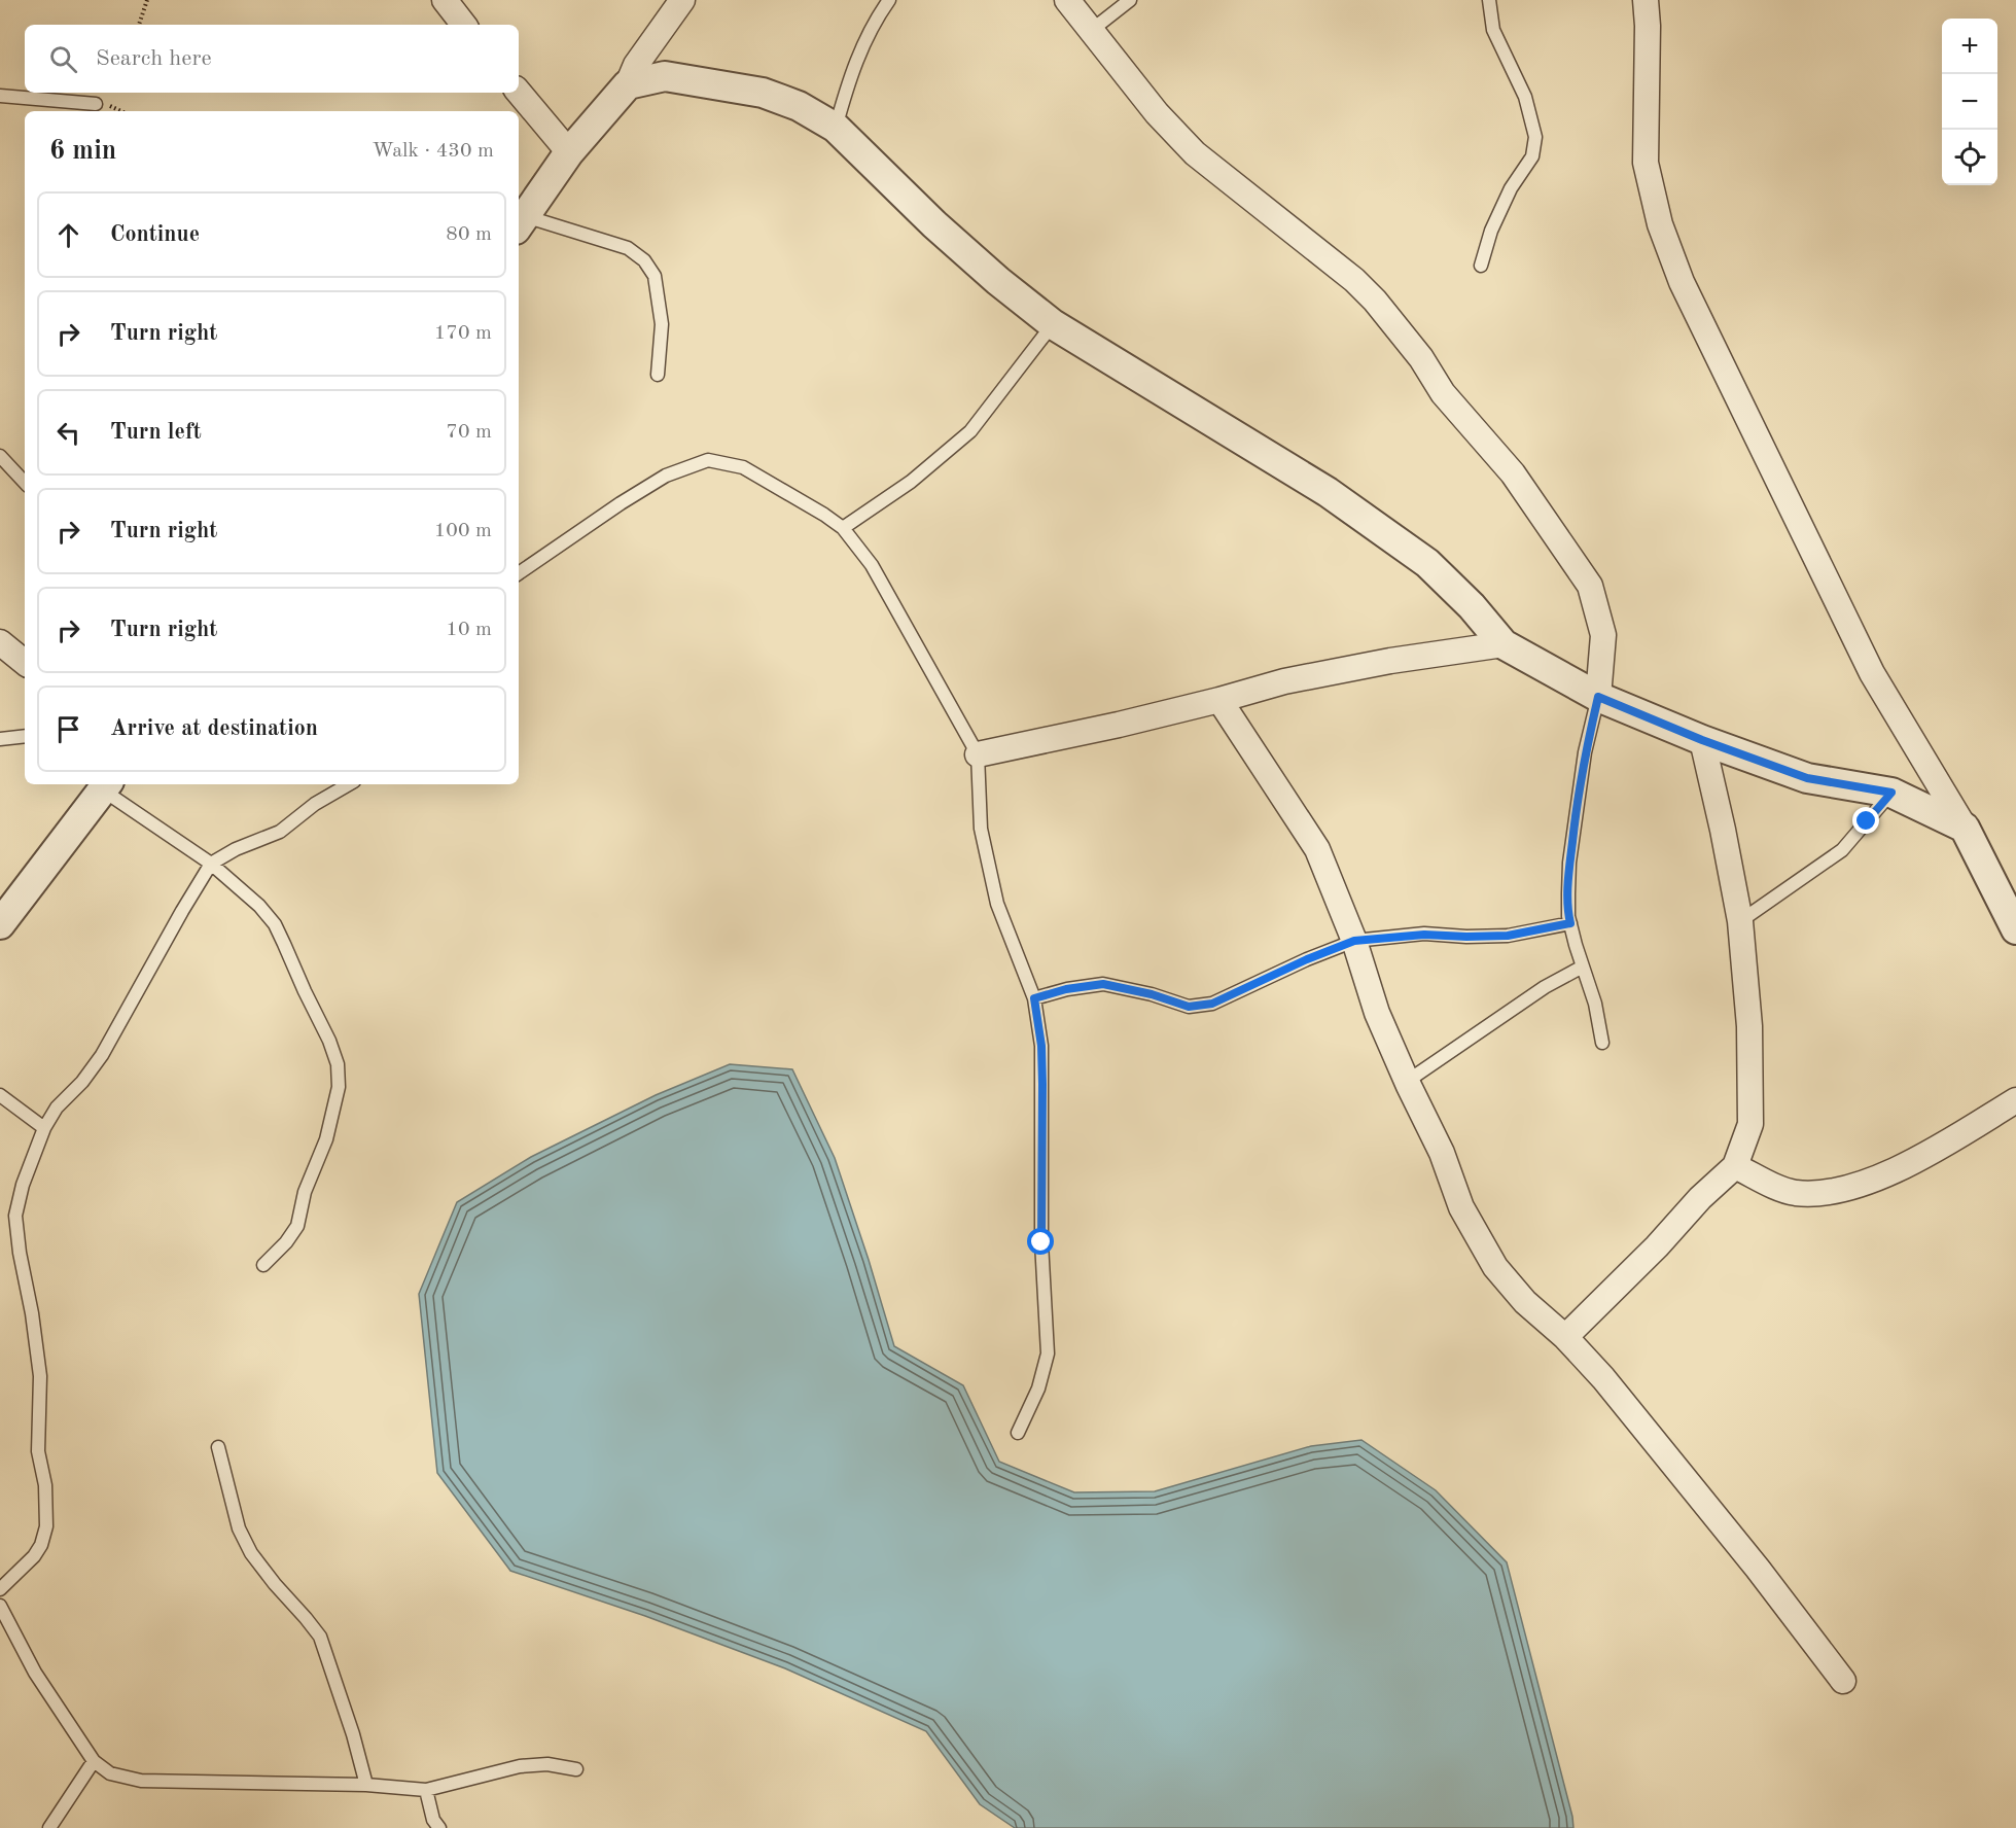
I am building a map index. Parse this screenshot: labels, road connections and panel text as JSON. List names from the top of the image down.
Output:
{
  "page": {
    "map_buttons": ["+", "−"],
    "search": "Search here",
    "heading": ["6 min", "Walk · 430 m"],
    "list": [
      ["Continue", "80 m"],
      ["Turn right", "170 m"],
      ["Turn left", "70 m"],
      ["Turn right", "100 m"],
      ["Turn right", "10 m"],
      "Arrive at destination"
    ]
  }
}
